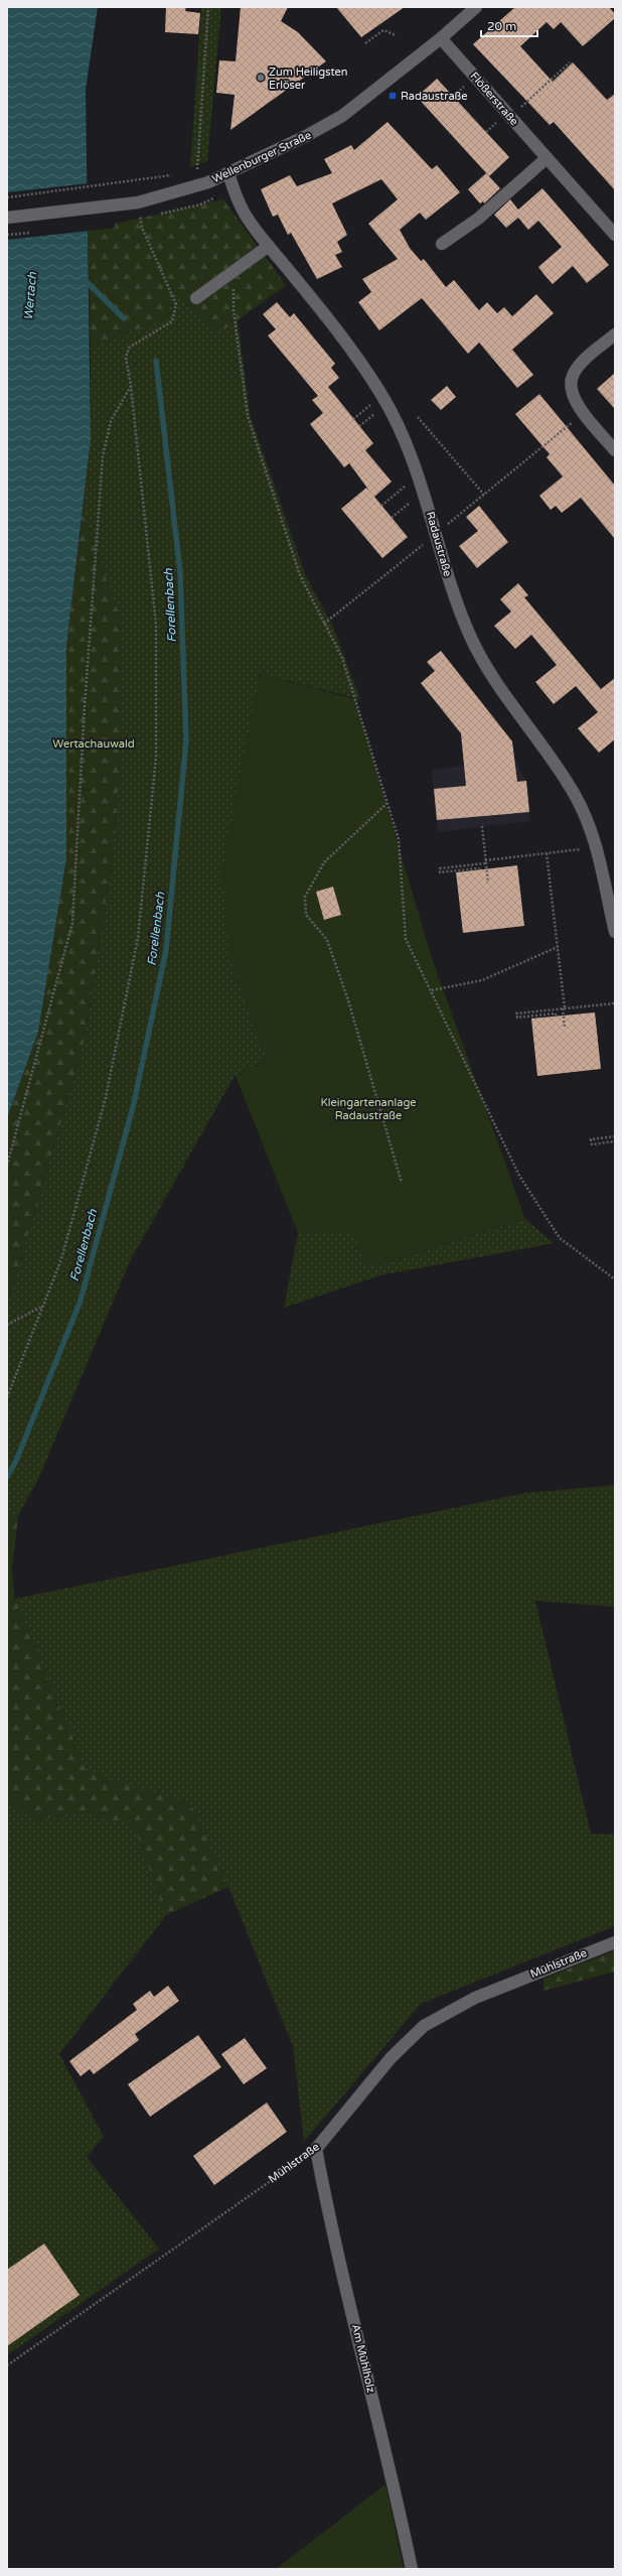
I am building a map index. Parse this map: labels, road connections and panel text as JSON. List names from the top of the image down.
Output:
{
  "streets": {
    "street": [
      "Flößerstraße",
      "Wellenburger Straße",
      "Radaustraße",
      "Mühlstraße",
      "Am Mühlholz"
    ]
  },
  "crossings": [
    ["Flößerstraße", "Wellenburger Straße"],
    ["Wellenburger Straße", "Radaustraße"],
    ["Mühlstraße", "Am Mühlholz"]
  ],
  "water": ["Wertach", "Forellenbach"],
  "parks": ["Wertachauwald", "Kleingartenanlage Radaustraße"],
  "places": {
    "other": ["Zum Heiligsten Erlöser"],
    "transit": ["Radaustraße"]
  },
  "scale_bar": "20 m"
}
